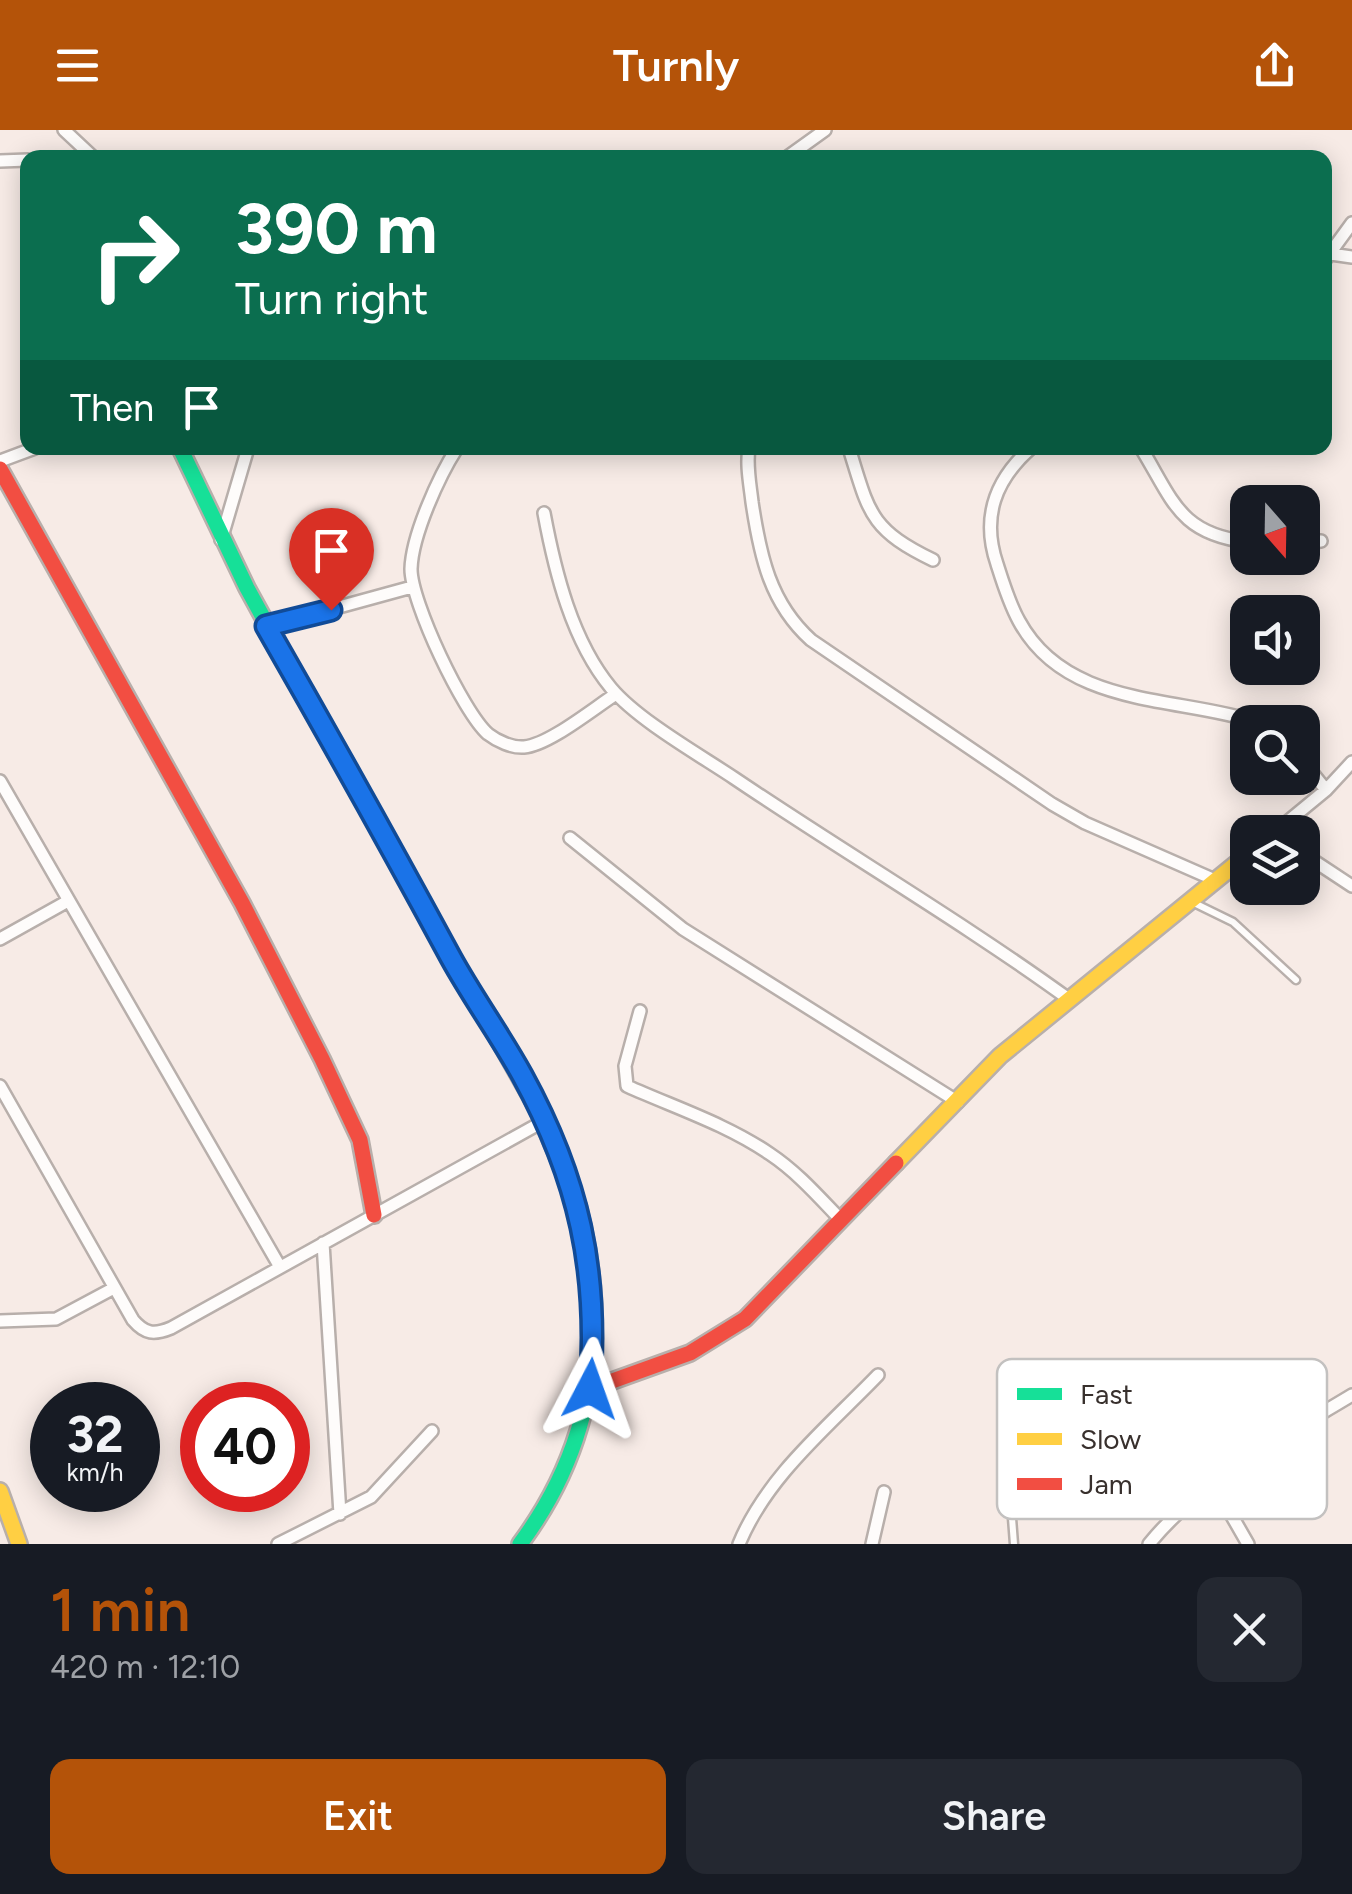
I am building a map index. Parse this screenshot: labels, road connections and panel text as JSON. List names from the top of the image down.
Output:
{
  "legend": ["Fast", "Slow", "Jam"],
  "north": "bottom",
  "page": {
    "header": "Turnly",
    "turn": ["390 m", "Turn right"],
    "then": "Then",
    "speed": "32 km/h",
    "limit": "40",
    "heading": ["1 min", "420 m · 12:10"],
    "buttons": ["Exit", "Share"]
  }
}
